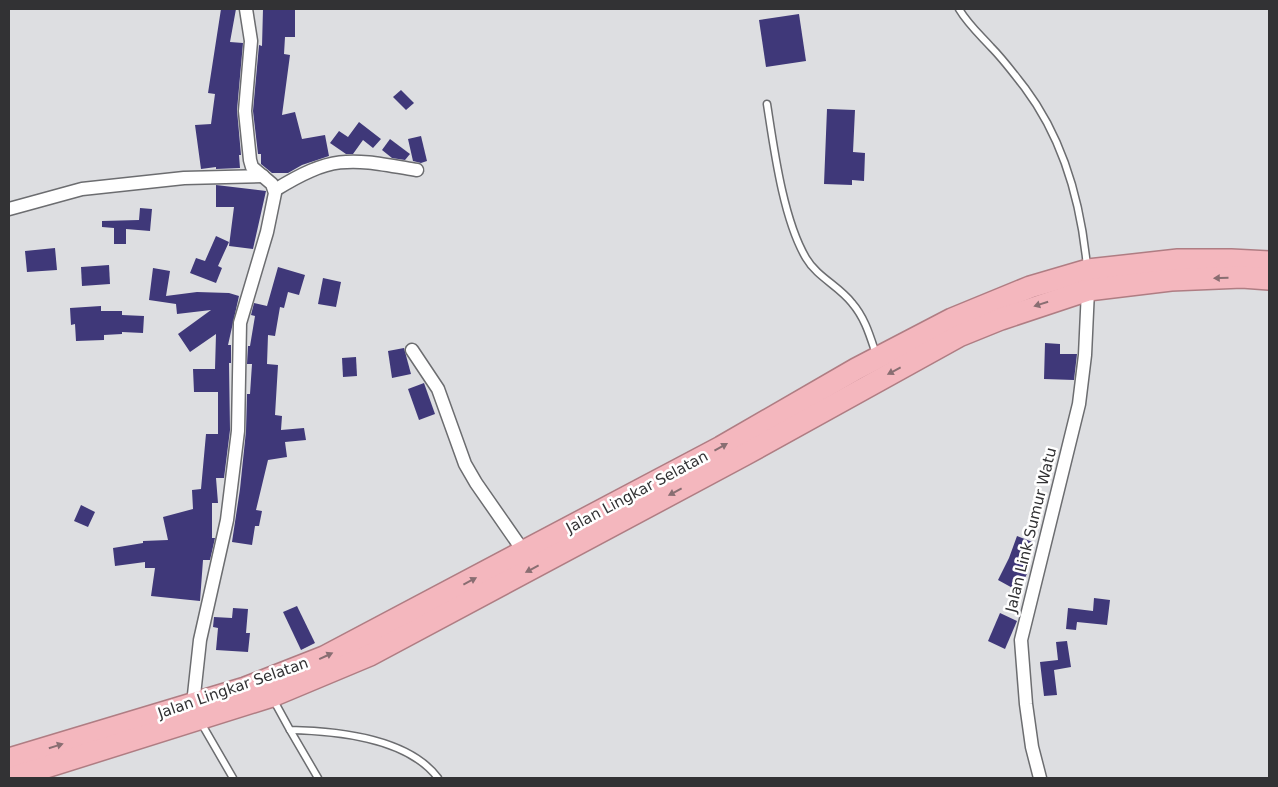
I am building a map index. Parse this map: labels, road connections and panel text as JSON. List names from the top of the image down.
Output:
{
  "streets": {
    "highway": ["Jalan Lingkar Selatan"],
    "street": ["Jalan Link Sumur Watu"]
  },
  "crossings": [
    ["Jalan Lingkar Selatan", "Jalan Link Sumur Watu"]
  ]
}
